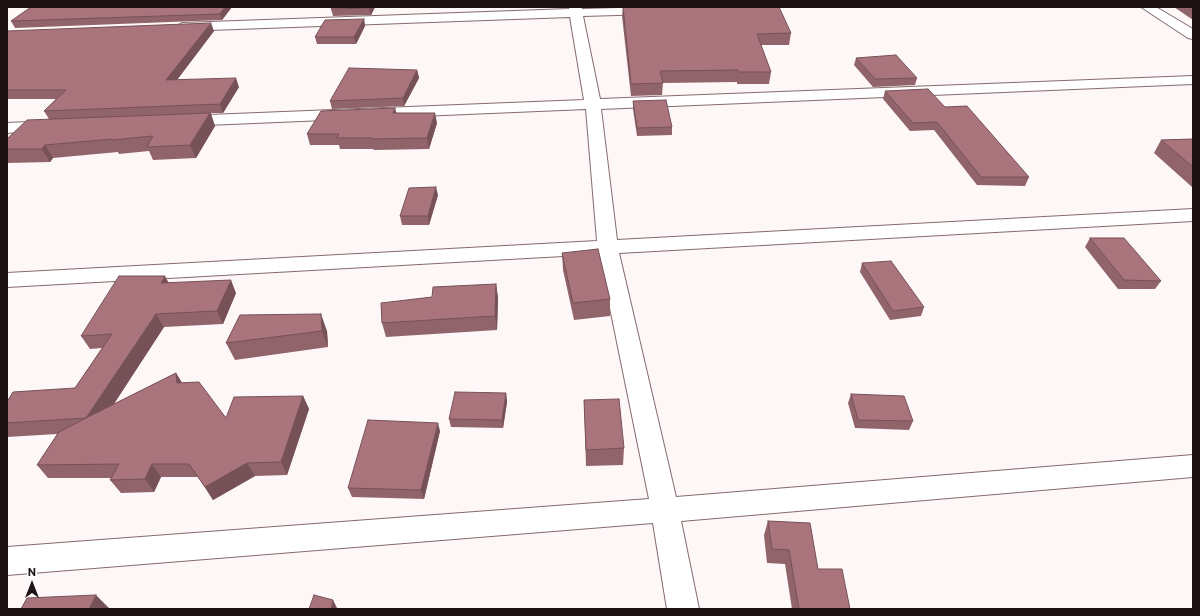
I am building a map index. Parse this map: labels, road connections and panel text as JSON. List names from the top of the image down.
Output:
{
  "north": "top"
}
